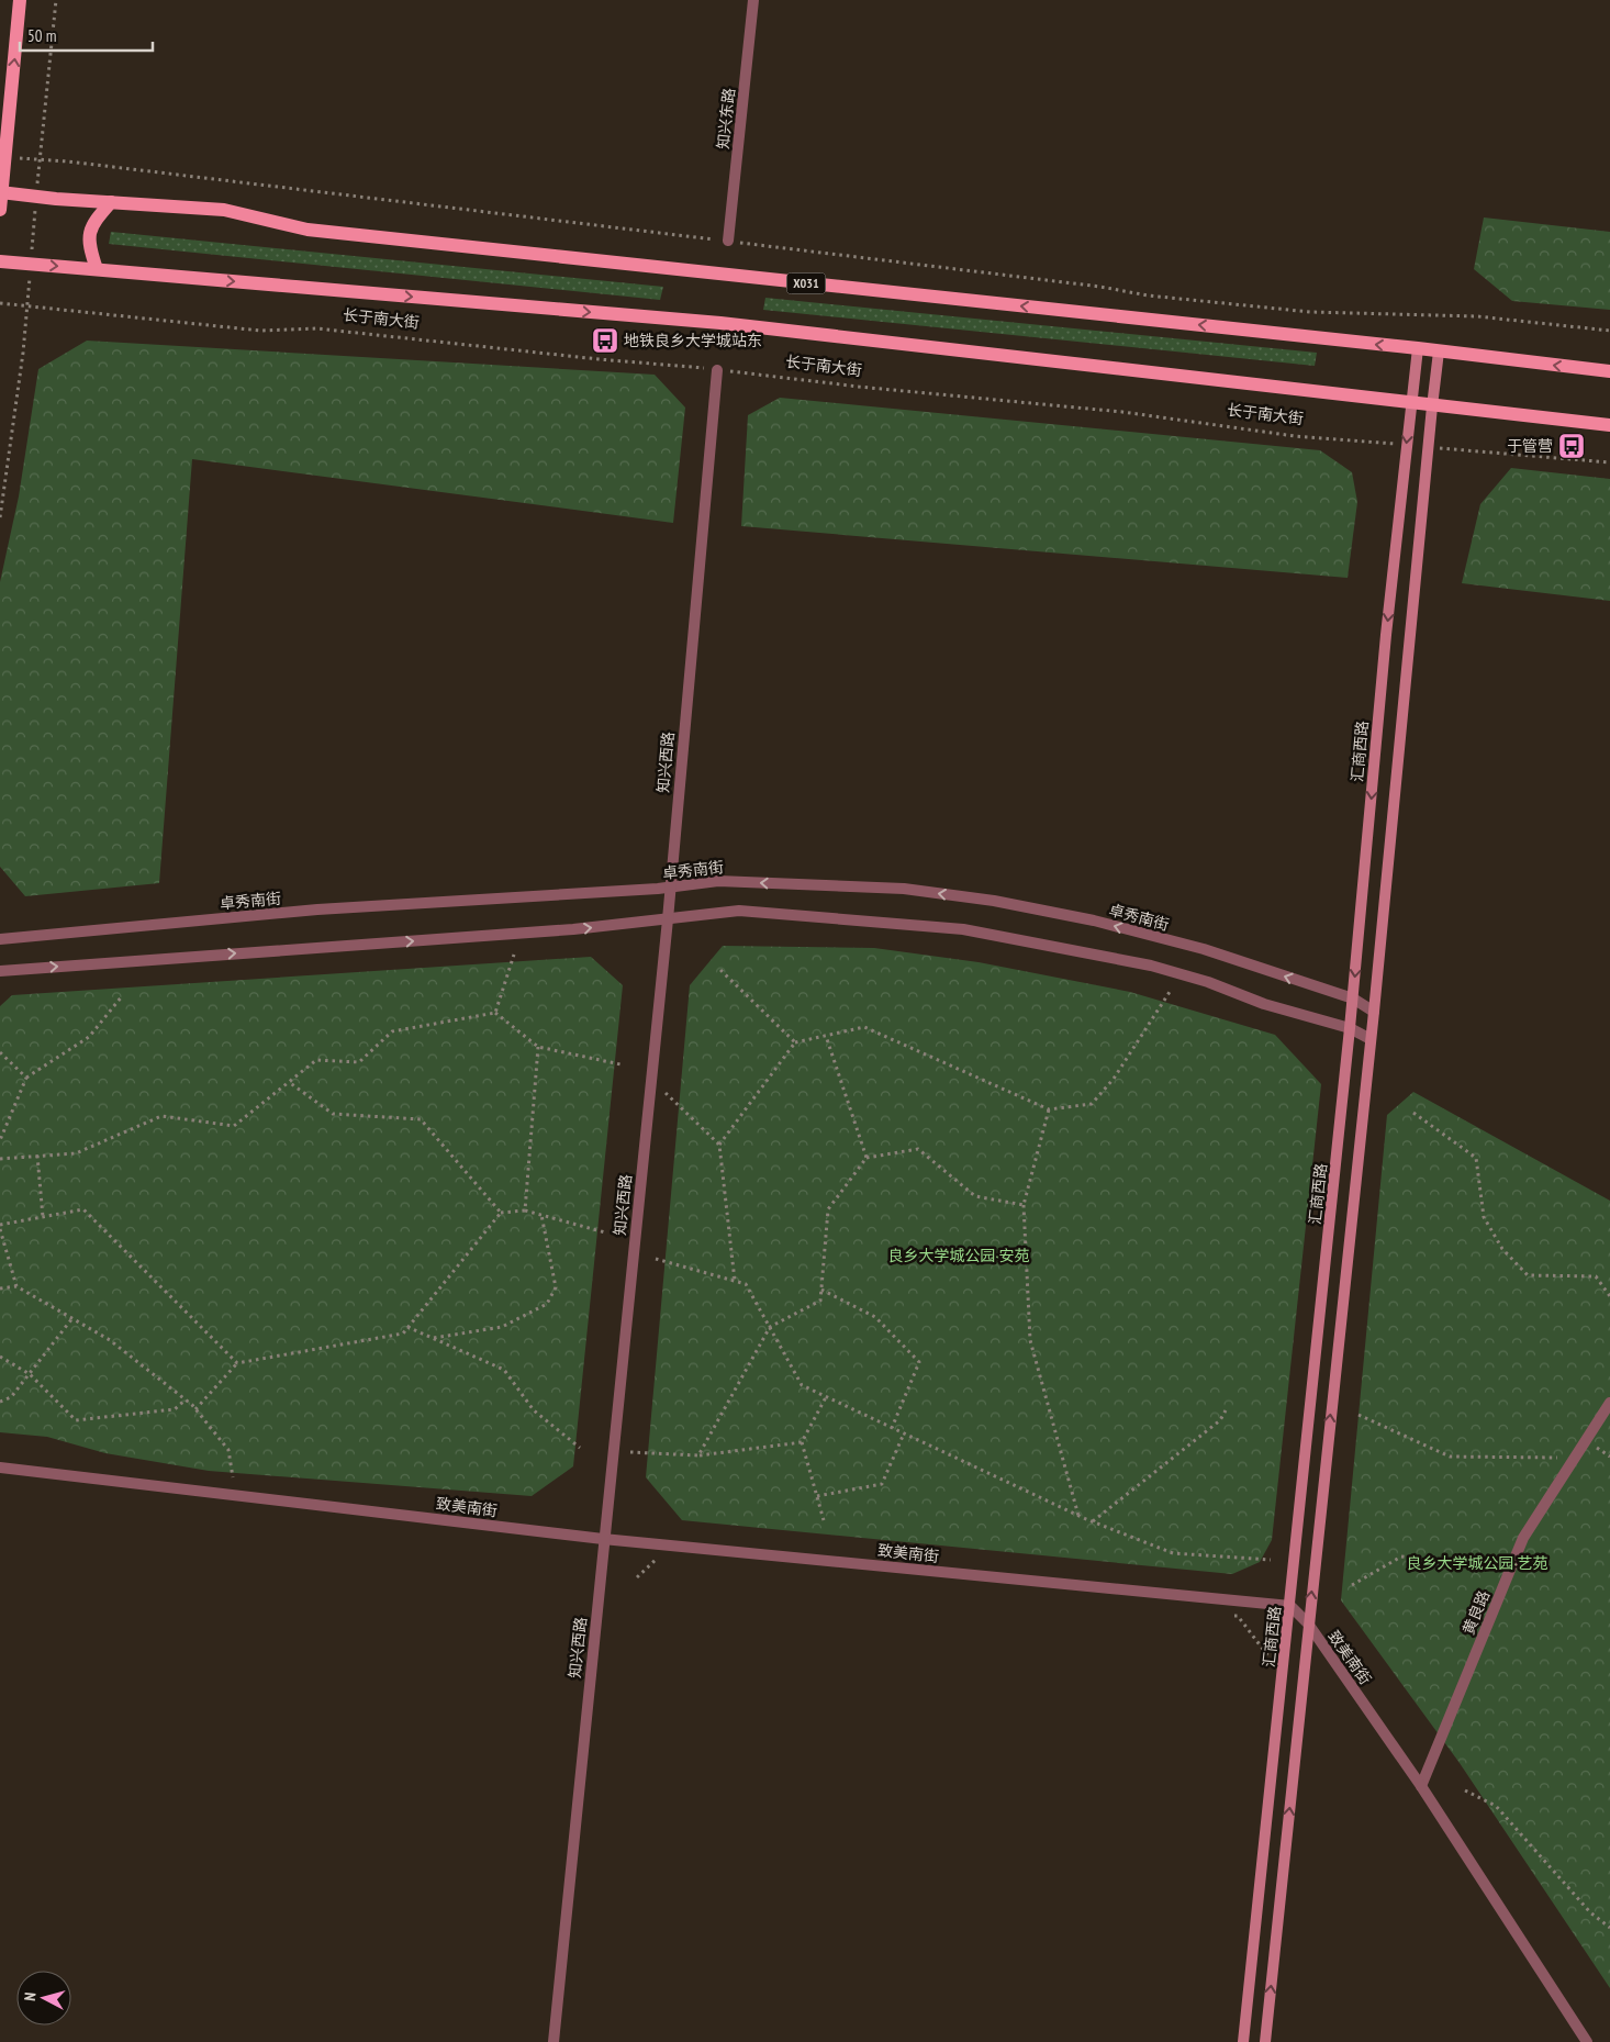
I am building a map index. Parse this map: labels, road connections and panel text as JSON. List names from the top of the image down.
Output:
{
  "streets": {
    "main road": ["X031", "长于南大街", "汇商西路"],
    "street": [
      "知兴东路",
      "知兴西路",
      "卓秀南街",
      "致美南街",
      "黄良路"
    ]
  },
  "crossings": [
    ["X031", "汇商西路"],
    ["长于南大街", "汇商西路"],
    ["长于南大街", "知兴西路"],
    ["汇商西路", "卓秀南街"],
    ["汇商西路", "致美南街"],
    ["知兴西路", "卓秀南街"],
    ["知兴西路", "致美南街"],
    ["致美南街", "黄良路"]
  ],
  "parks": ["良乡大学城公园·安苑", "良乡大学城公园·艺苑"],
  "places": {
    "bus stop": ["地铁良乡大学城站东", "于管营"]
  },
  "scale_bar": "50 m",
  "north": "left"
}
